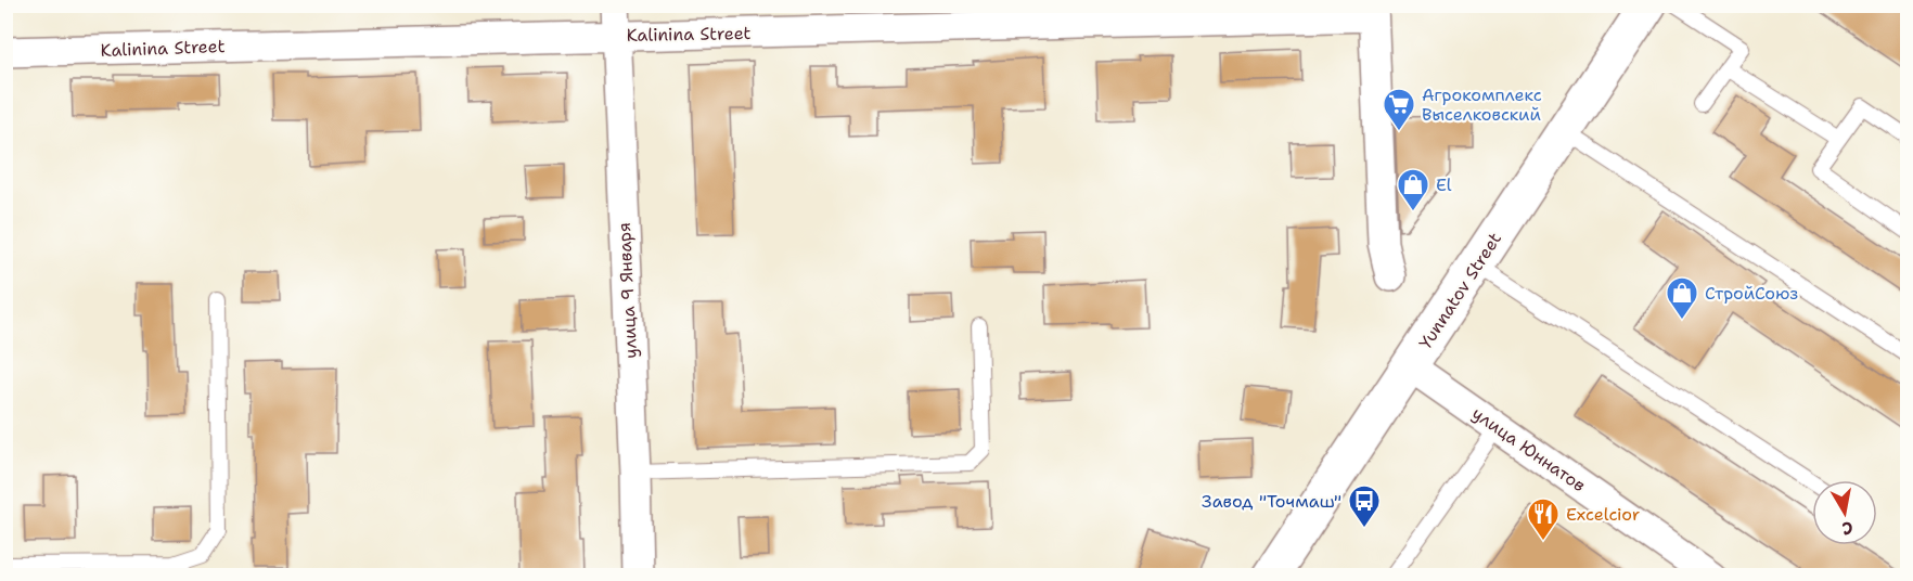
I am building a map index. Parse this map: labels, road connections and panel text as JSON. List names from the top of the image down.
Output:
{
  "streets": {
    "main road": ["Yunnatov Street"],
    "street": ["Kalinina Street", "улица 9 Января", "улица Юннатов"]
  },
  "crossings": [
    ["Kalinina Street", "улица 9 Января"],
    ["Yunnatov Street", "улица Юннатов"]
  ],
  "places": {
    "supermarket": ["Агрокомплекс Выселковский"],
    "shop": ["El", "СтройСоюз"],
    "bus stop": ["Завод \"Точмаш\""],
    "restaurant": ["Excelcior"]
  },
  "north": "bottom"
}
